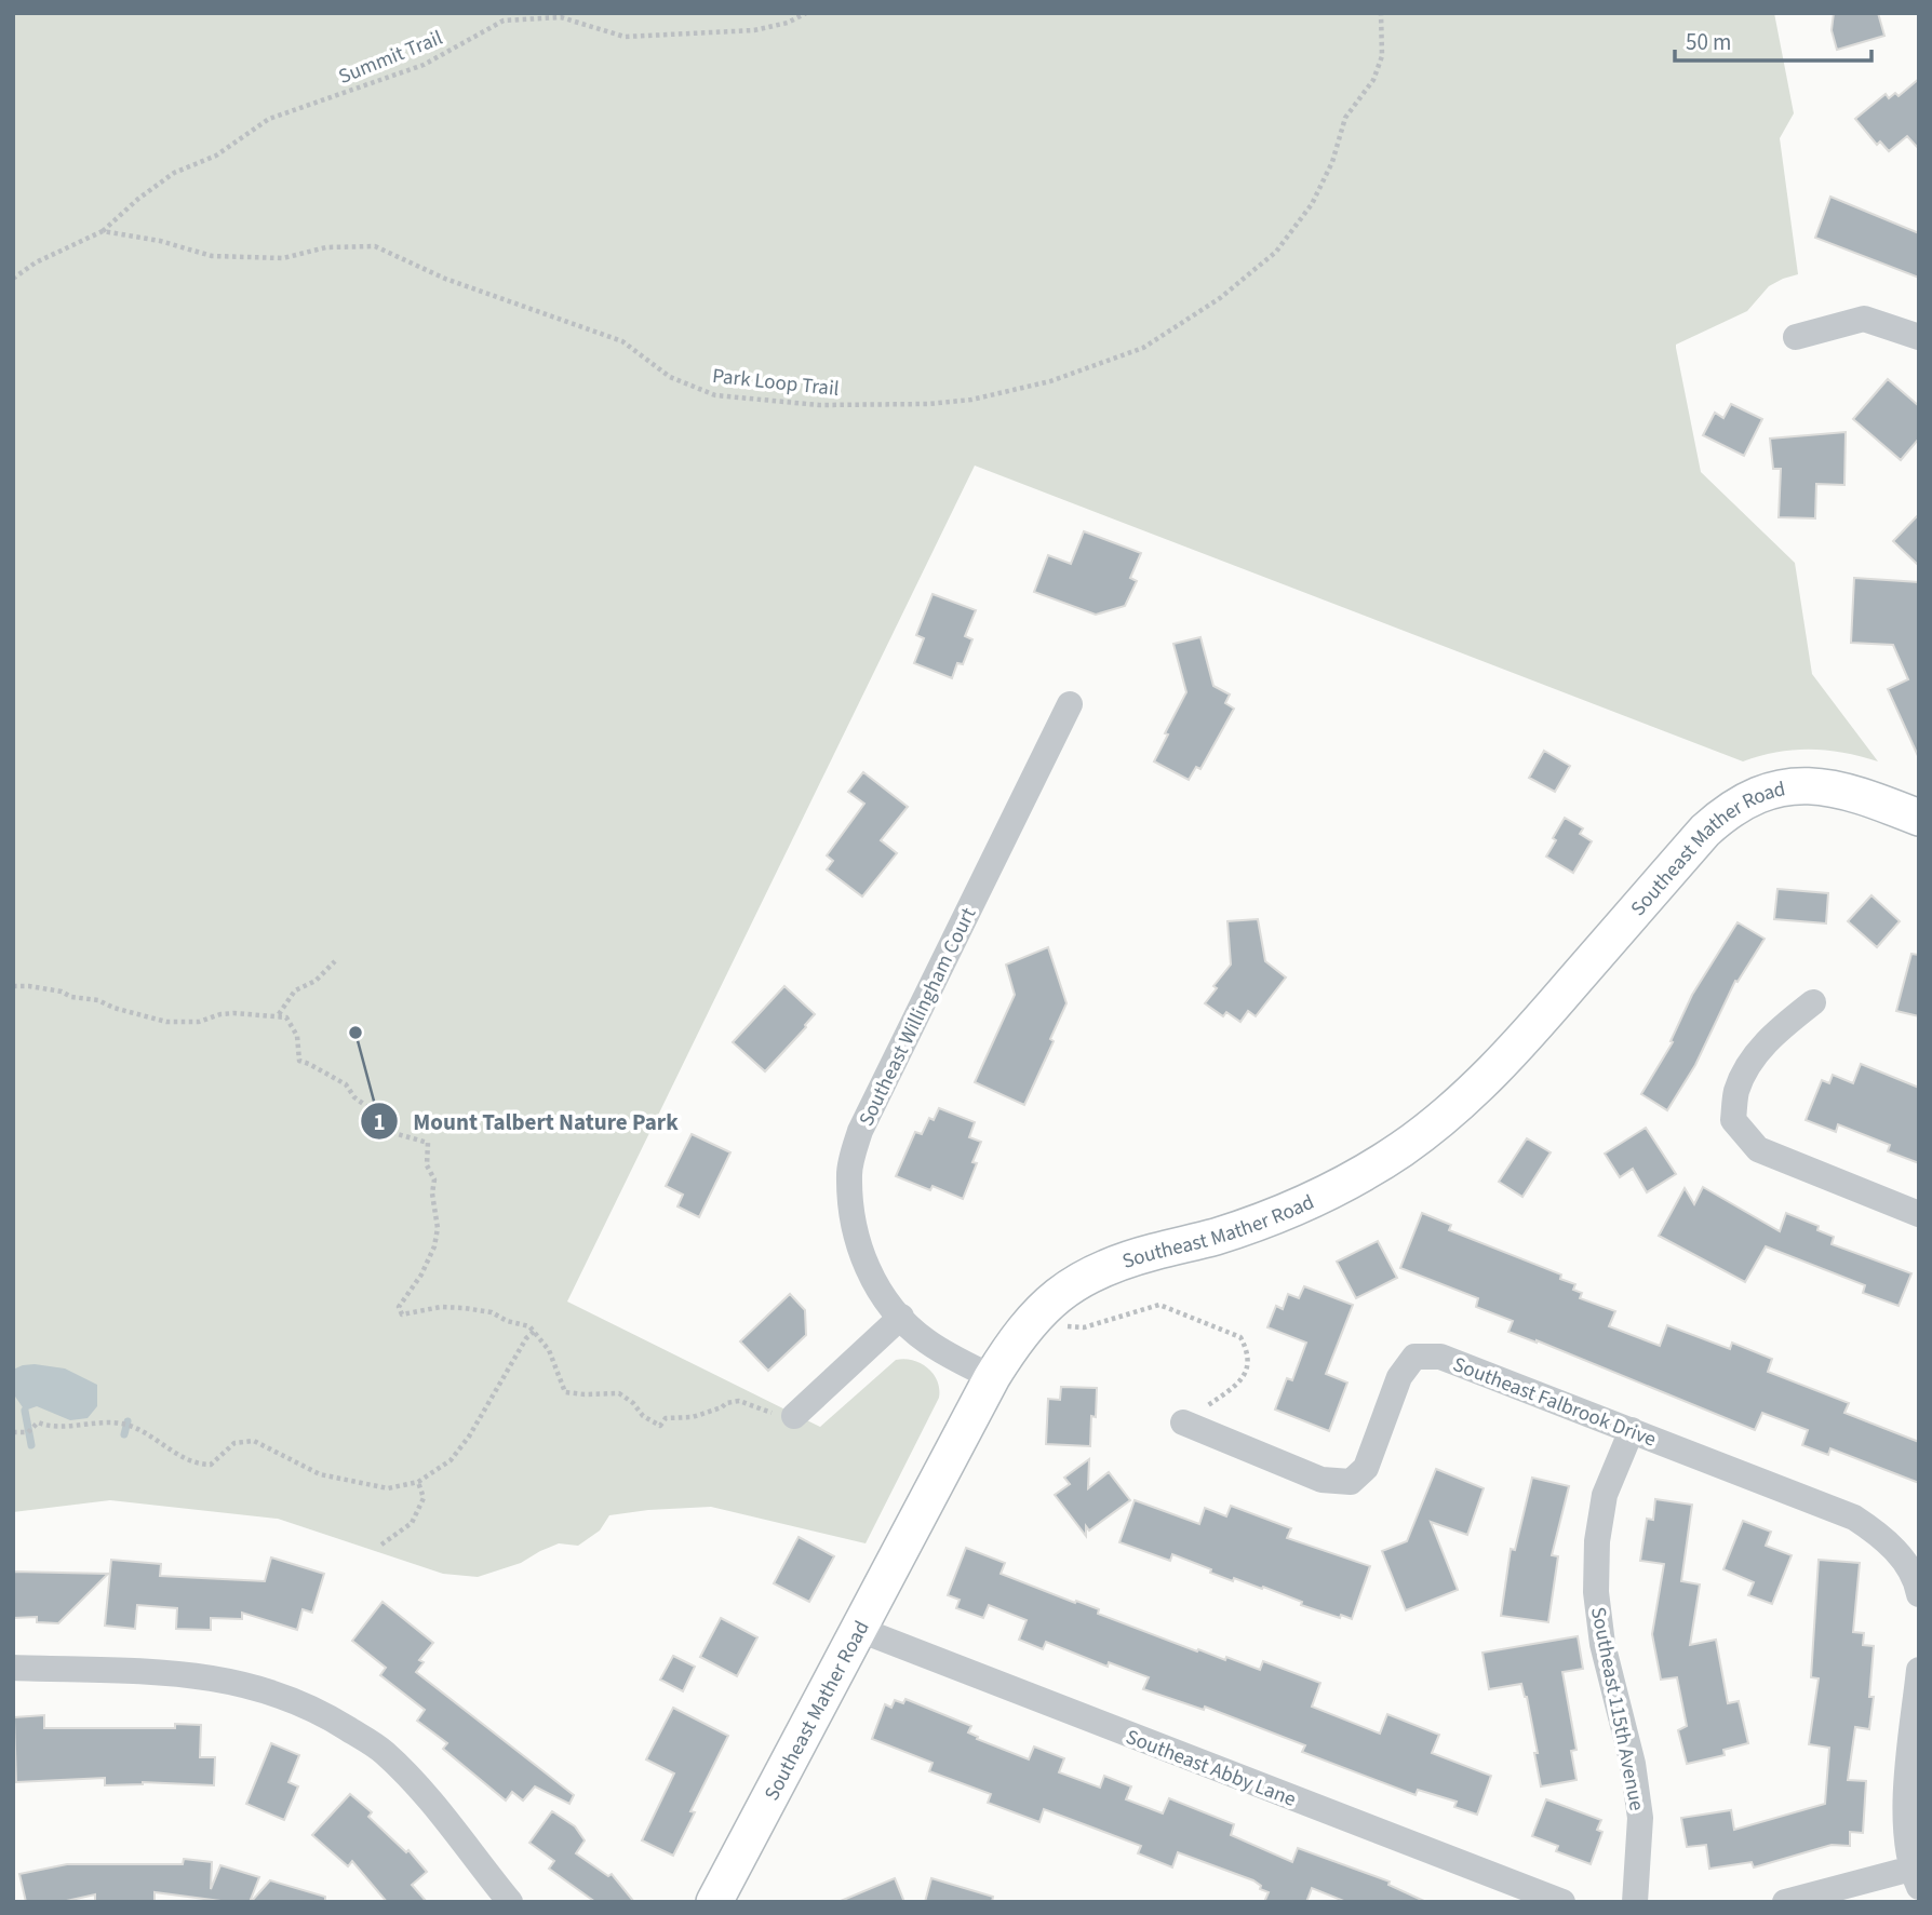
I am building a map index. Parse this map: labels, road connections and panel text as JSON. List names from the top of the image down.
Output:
{
  "streets": {
    "street": [
      "Southeast Mather Road",
      "Southeast Willingham Court",
      "Southeast Falbrook Drive",
      "Southeast 115th Avenue",
      "Southeast Abby Lane"
    ],
    "path": ["Summit Trail", "Park Loop Trail"]
  },
  "crossings": [
    ["Summit Trail", "Park Loop Trail"],
    ["Southeast Mather Road", "Southeast Willingham Court"],
    ["Southeast Mather Road", "Southeast Abby Lane"],
    ["Southeast Falbrook Drive", "Southeast 115th Avenue"]
  ],
  "places": ["Mount Talbert Nature Park"],
  "scale_bar": "50 m"
}
